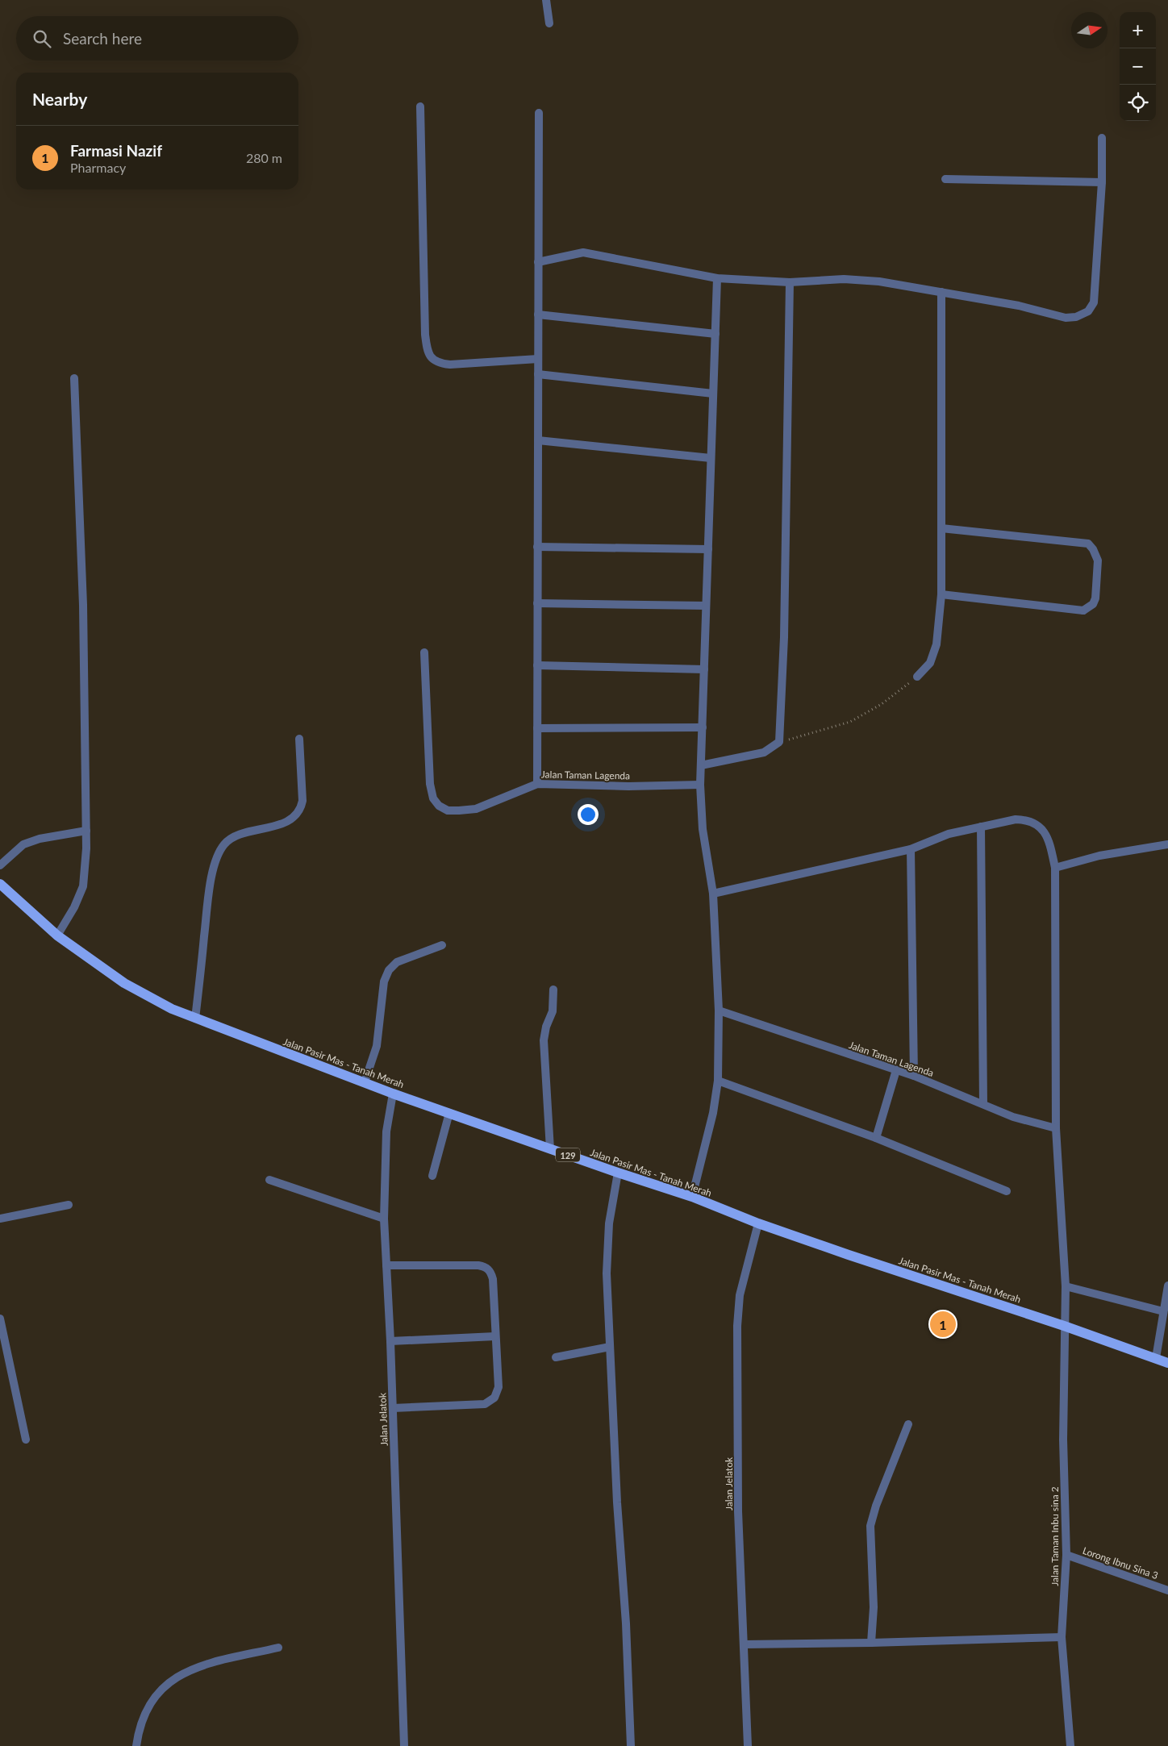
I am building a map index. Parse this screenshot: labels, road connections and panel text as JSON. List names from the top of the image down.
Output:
{
  "streets": {
    "main road": ["Jalan Pasir Mas - Tanah Merah", "129"],
    "street": [
      "Jalan Taman Lagenda",
      "Jalan Jelatok",
      "Jalan Taman Inbu sina 2",
      "Lorong Ibnu Sina 3"
    ]
  },
  "crossings": [
    ["Jalan Taman Lagenda", "Jalan Taman Inbu sina 2"],
    ["Jalan Pasir Mas - Tanah Merah", "Jalan Jelatok"],
    ["Jalan Pasir Mas - Tanah Merah", "Jalan Taman Inbu sina 2"],
    ["Jalan Taman Inbu sina 2", "Lorong Ibnu Sina 3"]
  ],
  "north": "right",
  "page": {
    "map_buttons": ["+", "−"],
    "search": "Search here",
    "heading": "Nearby",
    "list": [
      {
        "mark": "1",
        "name": "Farmasi Nazif",
        "note": "Pharmacy",
        "value": "280 m"
      }
    ],
    "pins": "1"
  }
}
